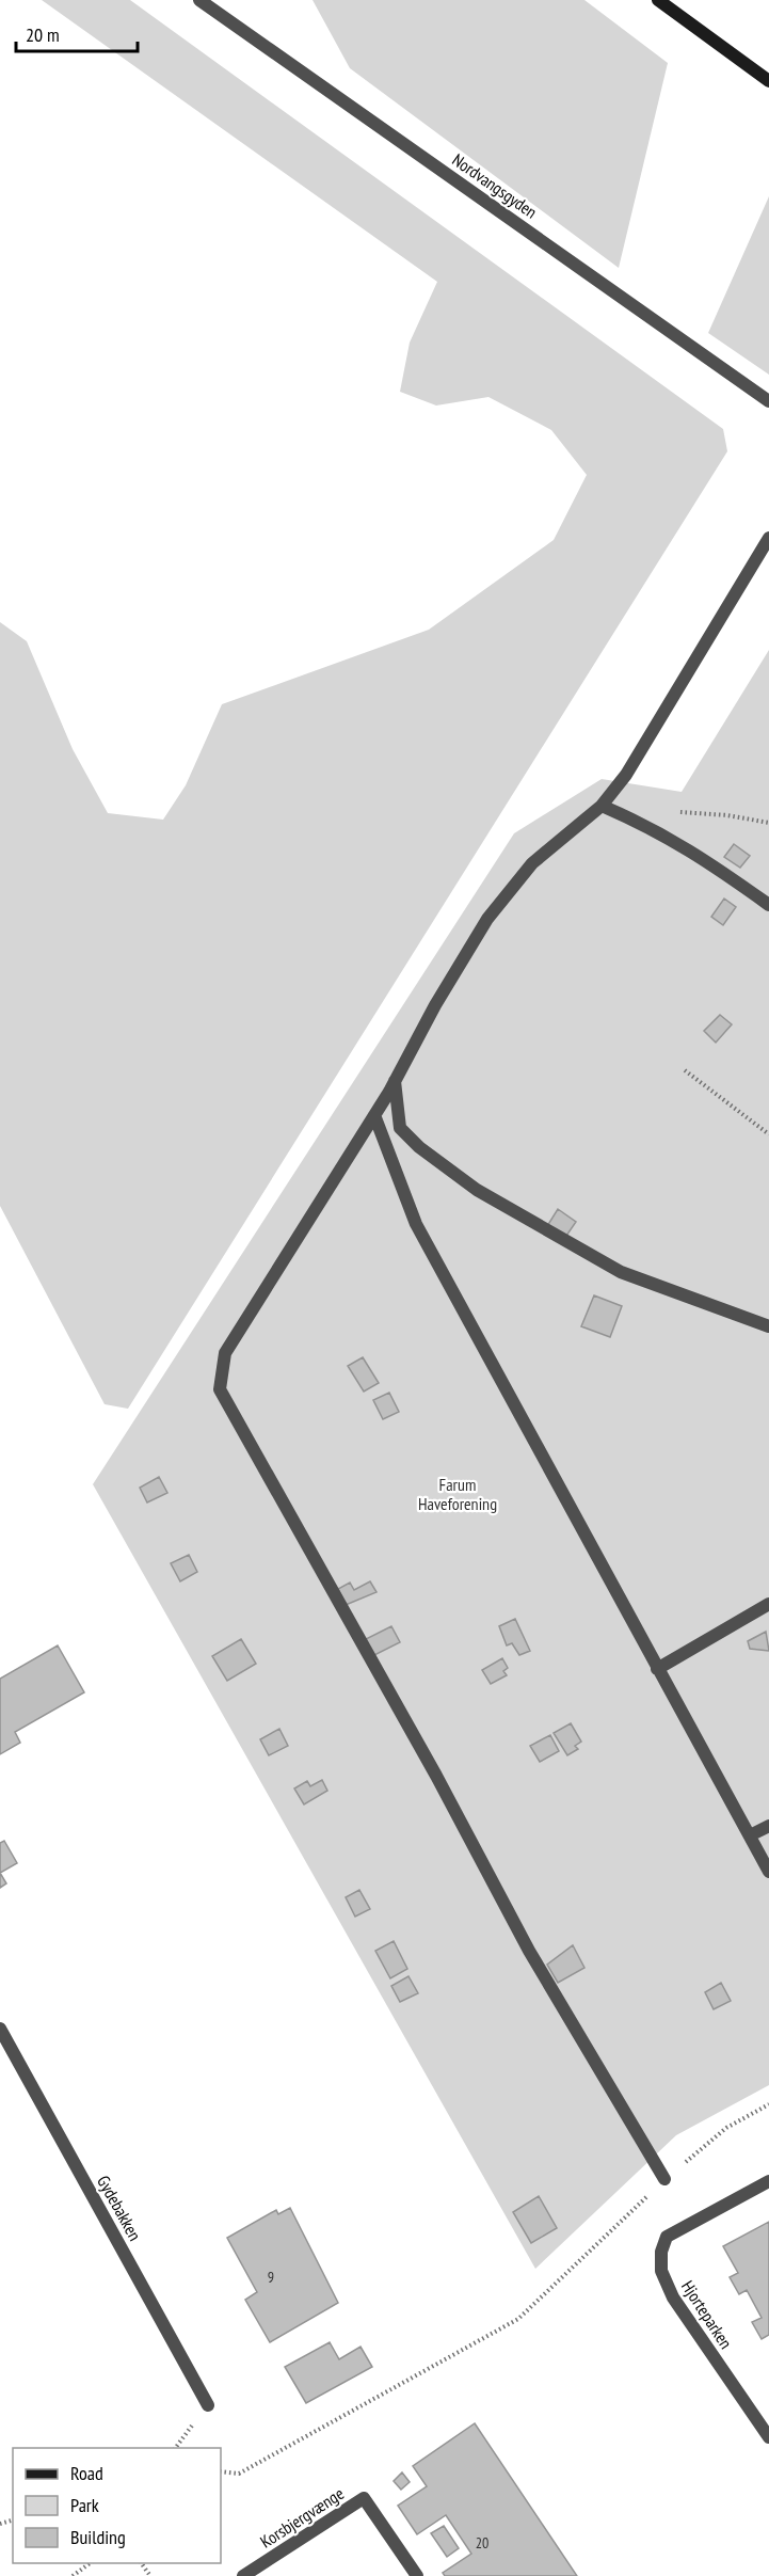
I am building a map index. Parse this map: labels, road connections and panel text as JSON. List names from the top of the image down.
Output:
{
  "streets": {
    "street": [
      "Nordvangsgyden",
      "Gydebakken",
      "Hjorteparken",
      "Korsbjergvænge"
    ]
  },
  "parks": ["Farum Haveforening"],
  "house_numbers": ["9", "20"],
  "legend": ["Road", "Park", "Building"],
  "scale_bar": "20 m"
}
